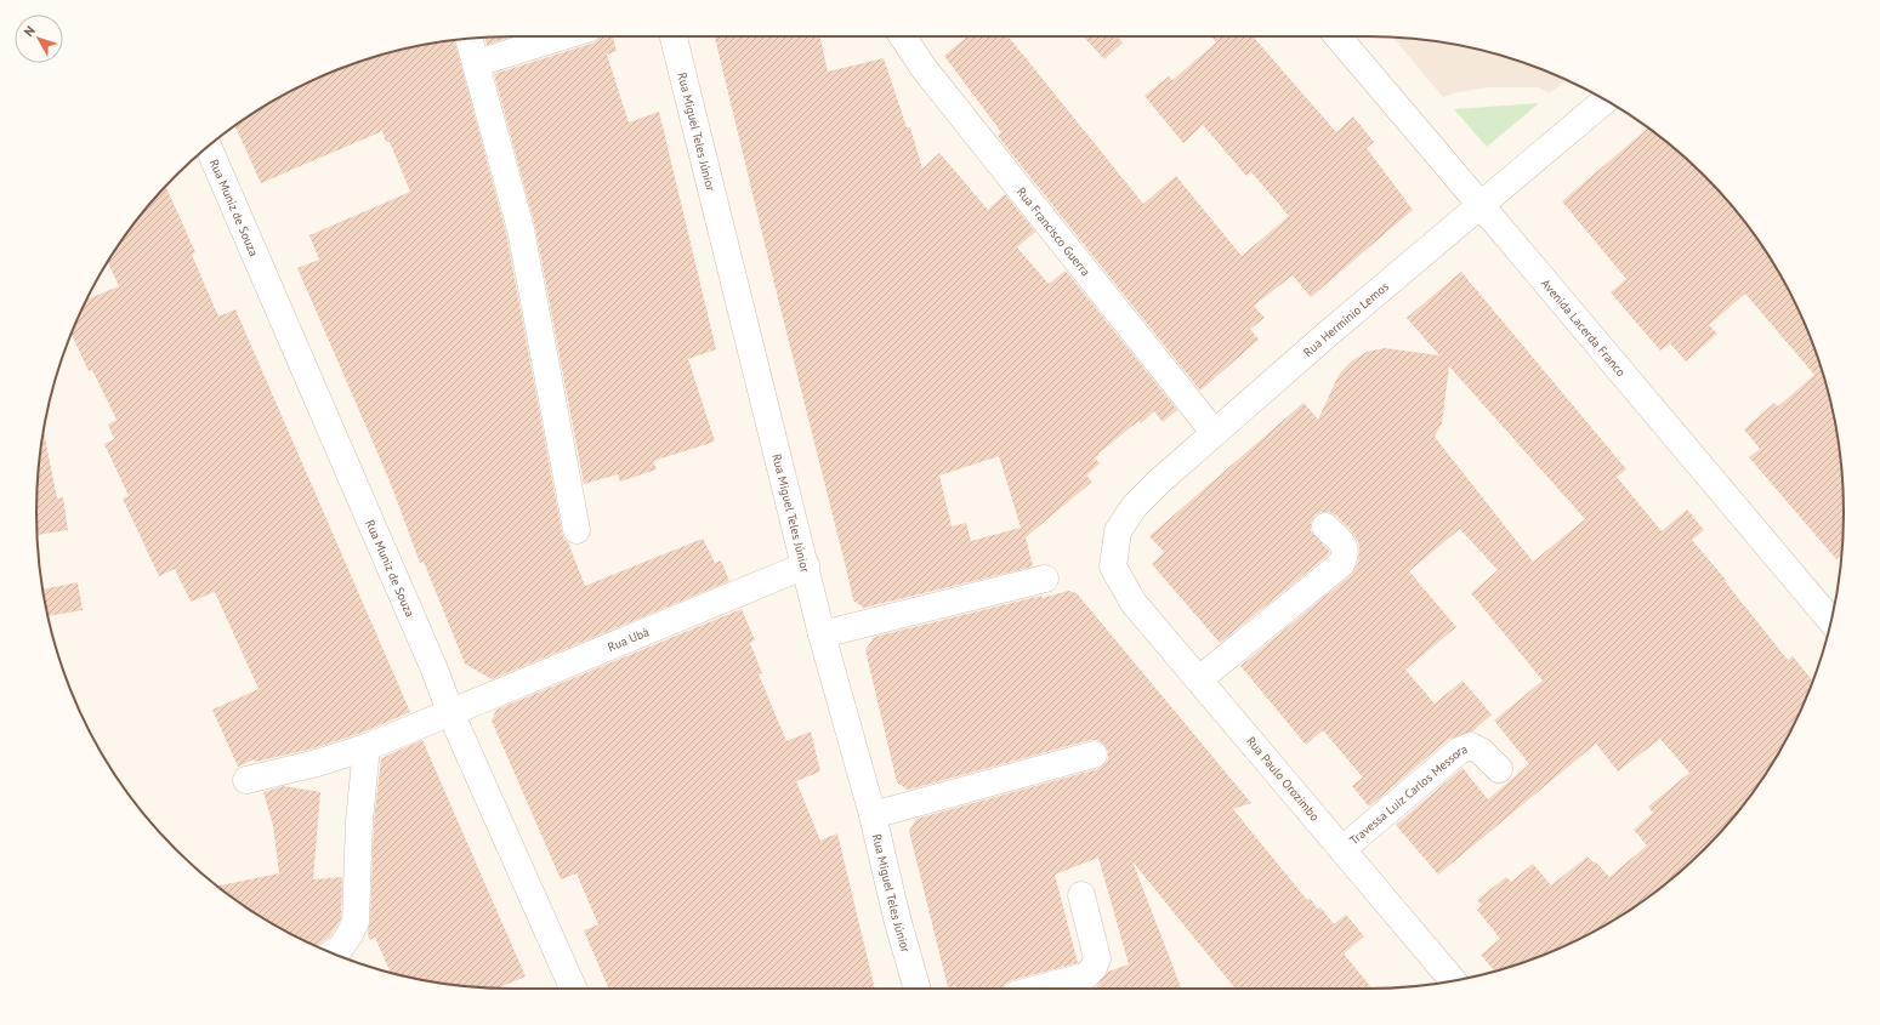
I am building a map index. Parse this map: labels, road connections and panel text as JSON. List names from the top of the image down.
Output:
{
  "streets": {
    "street": [
      "Rua Miguel Teles Júnior",
      "Rua Muniz de Souza",
      "Rua Francisco Guerra",
      "Rua Hermínio Lemos",
      "Avenida Lacerda Franco",
      "Rua Ubá",
      "Rua Paulo Orozimbo",
      "Travessa Luiz Carlos Messora"
    ]
  },
  "crossings": [
    ["Rua Miguel Teles Júnior", "Rua Ubá"],
    ["Rua Muniz de Souza", "Rua Ubá"],
    ["Rua Francisco Guerra", "Rua Hermínio Lemos"],
    ["Rua Hermínio Lemos", "Avenida Lacerda Franco"],
    ["Rua Hermínio Lemos", "Rua Paulo Orozimbo"],
    ["Rua Paulo Orozimbo", "Travessa Luiz Carlos Messora"]
  ],
  "north": "top left"
}
